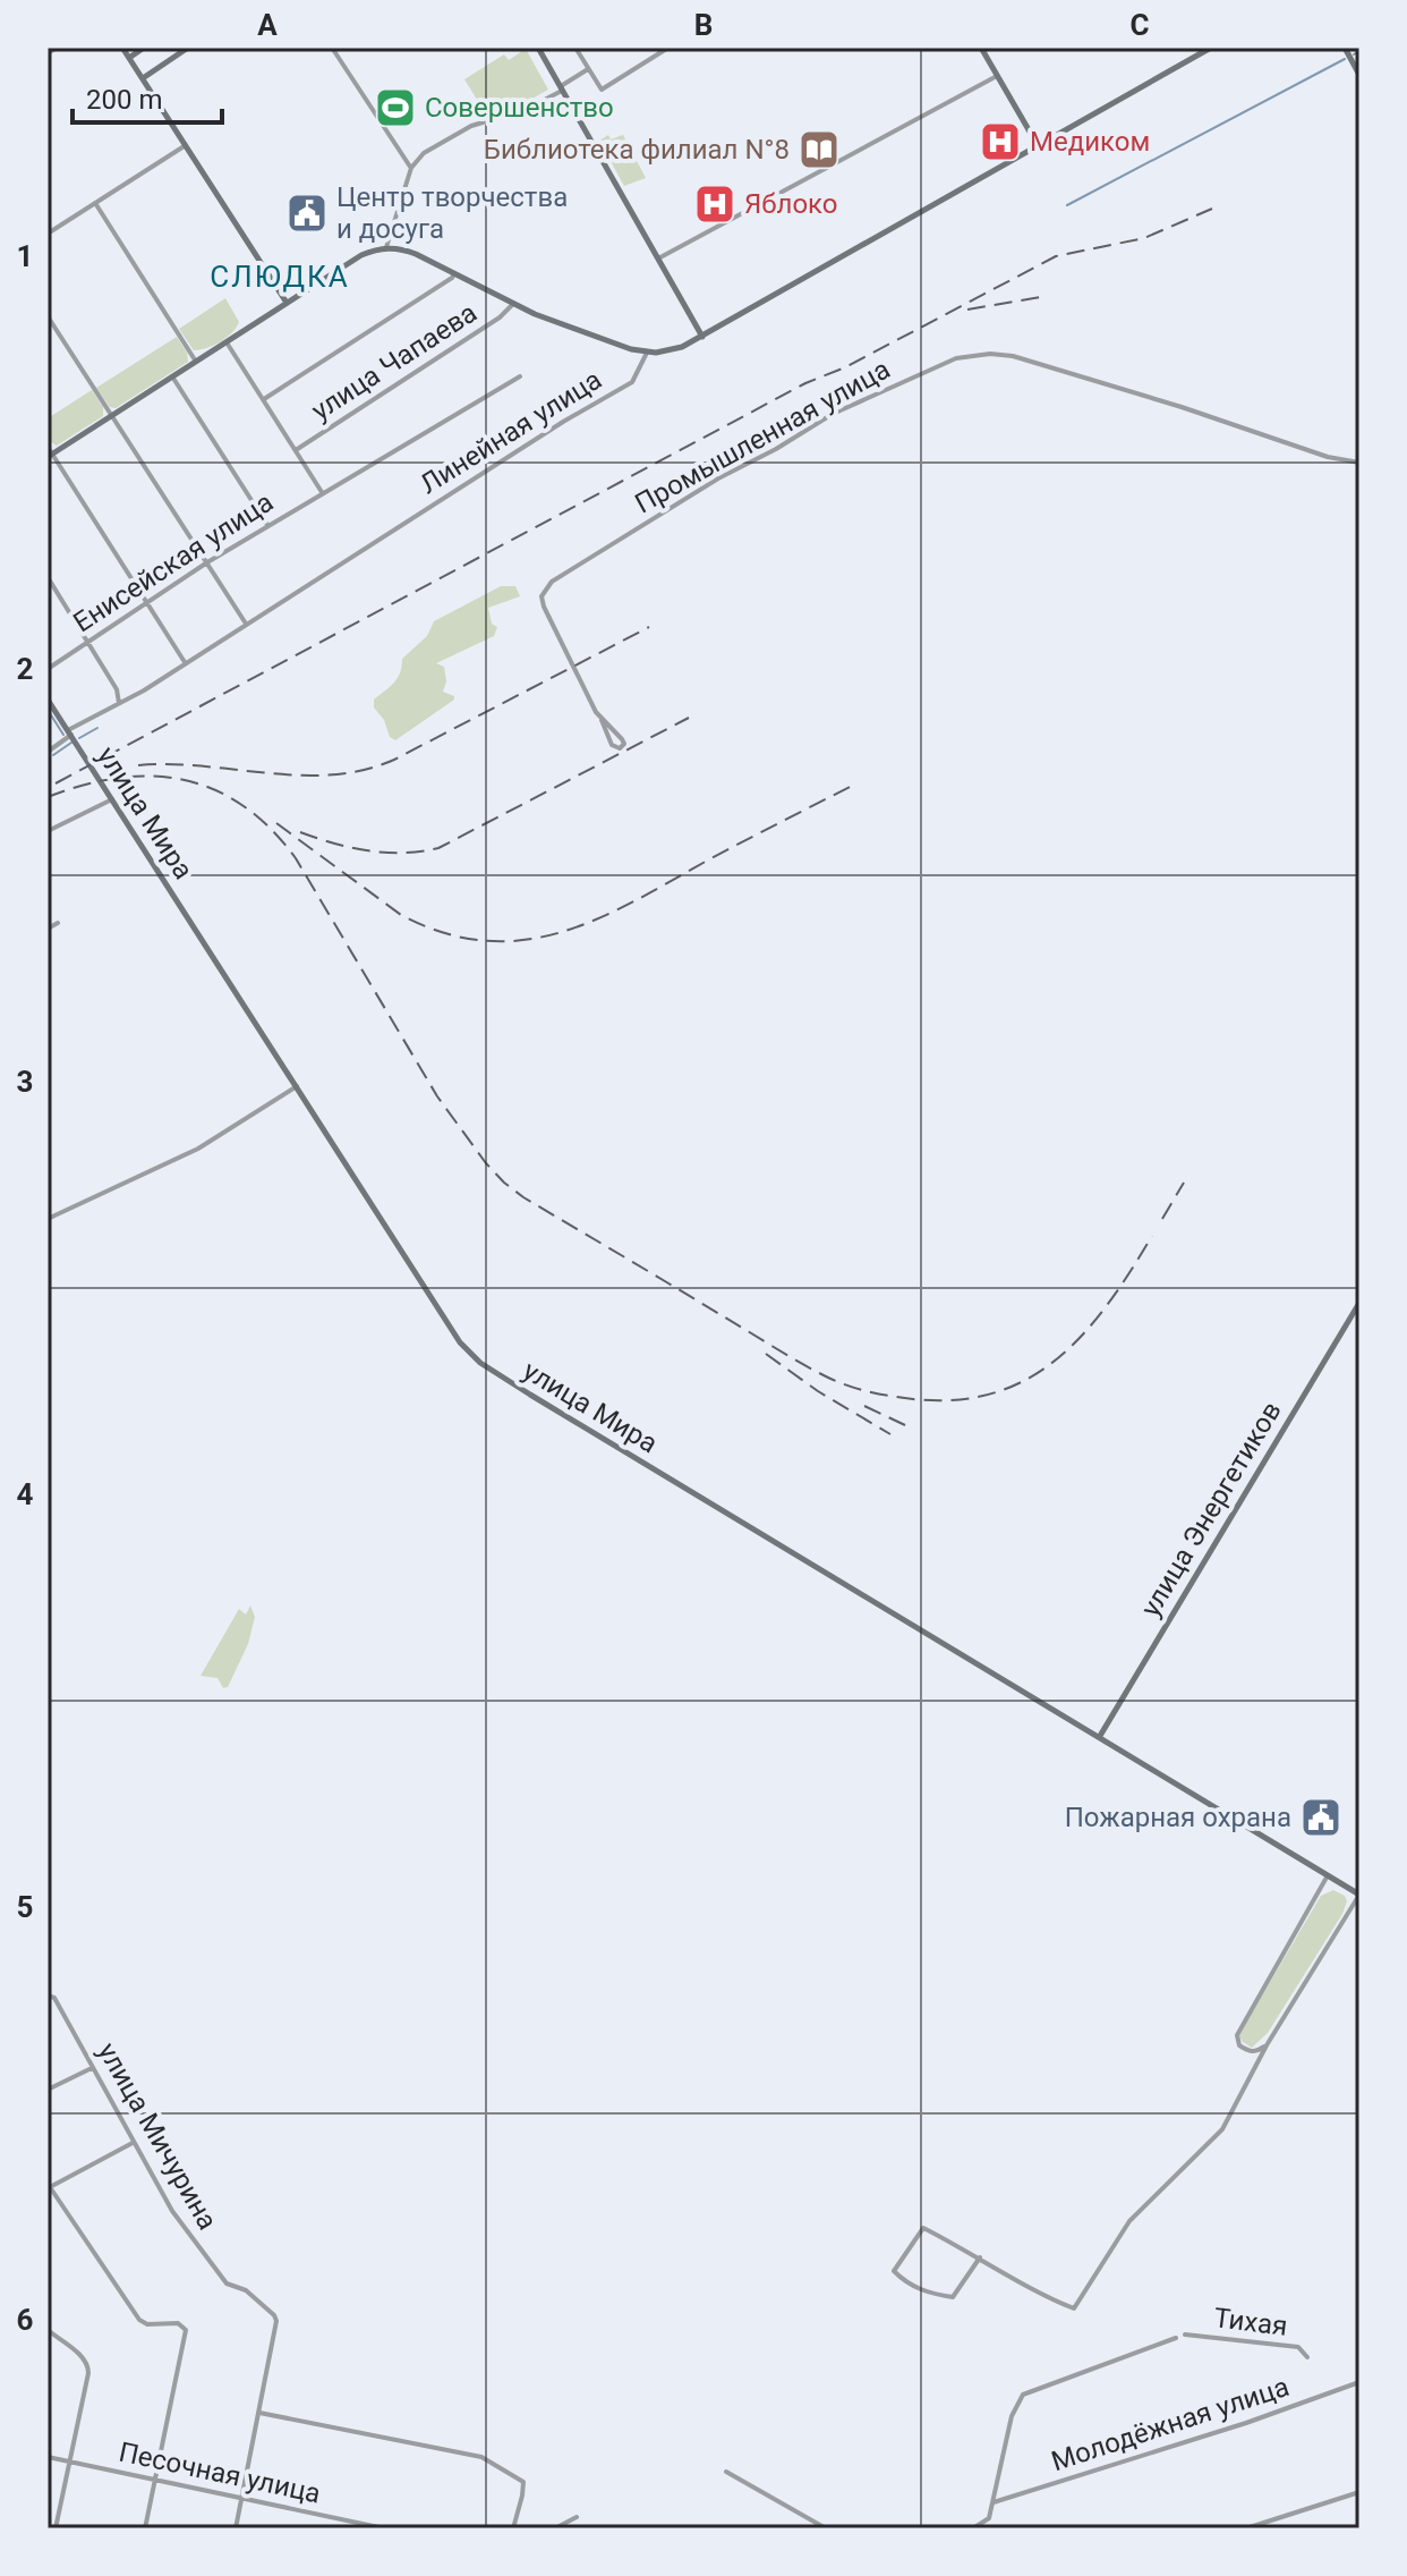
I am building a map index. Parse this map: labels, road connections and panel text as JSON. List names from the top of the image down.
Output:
{
  "streets": {
    "main road": ["улица Чапаева", "улица Мира", "улица Энергетиков"],
    "street": [
      "Линейная улица",
      "Промышленная улица",
      "Енисейская улица",
      "улица Мичурина",
      "Тихая",
      "Молодёжная улица",
      "Песочная улица"
    ]
  },
  "crossings": [
    ["улица Чапаева", "Линейная улица"],
    ["Линейная улица", "улица Мира"],
    ["улица Мира", "улица Энергетиков"]
  ],
  "districts": ["СЛЮДКА"],
  "places": {
    "sports": ["Совершенство"],
    "hospital": ["Медиком", "Яблоко"],
    "library": ["Библиотека филиал N°8"],
    "public building": ["Центр творчества и досуга", "Пожарная охрана"]
  },
  "scale_bar": "200 m",
  "grid": {
    "columns": ["A", "B", "C"],
    "rows": [
      "1",
      "2",
      "3",
      "4",
      "5",
      "6"
    ]
  }
}
